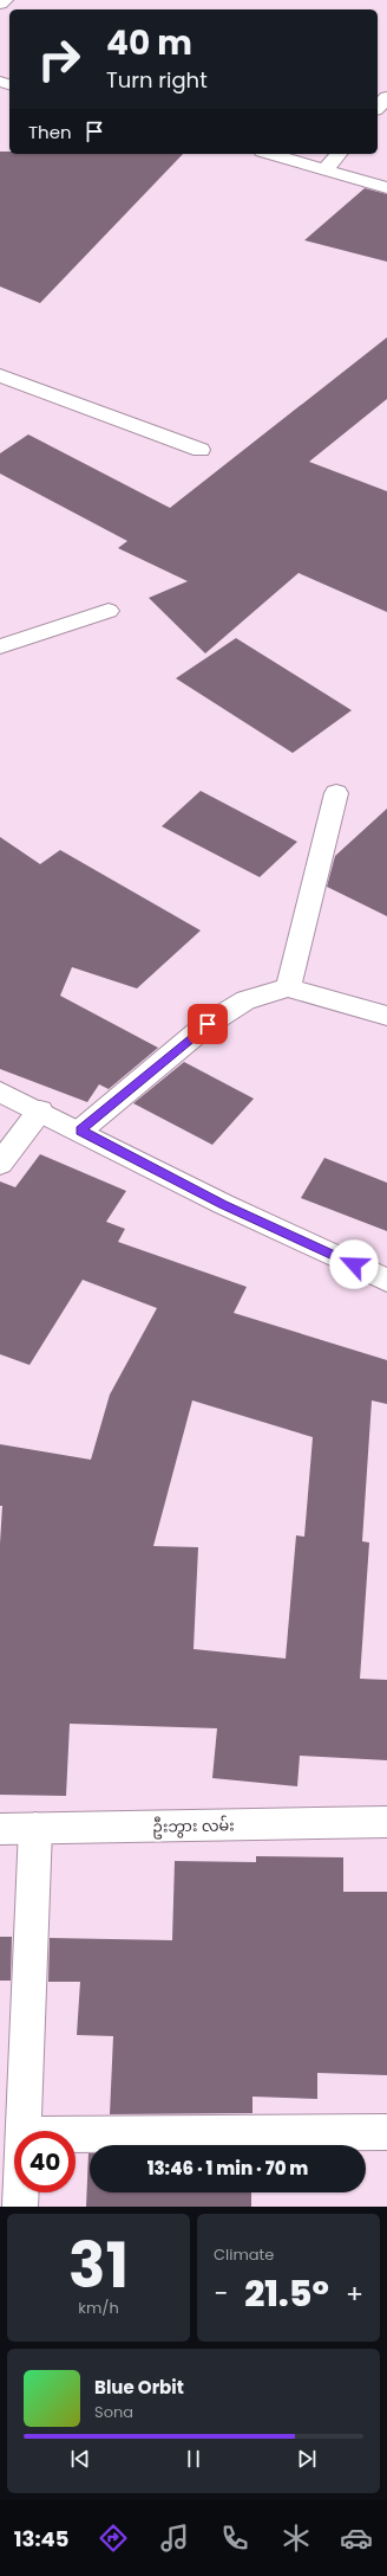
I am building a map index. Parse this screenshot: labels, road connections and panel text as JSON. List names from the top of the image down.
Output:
{
  "streets": {
    "street": ["ဦးဘွား လမ်း"]
  },
  "page": {
    "turn": ["40 m", "Turn right"],
    "then": "Then",
    "limit": "40",
    "trip": "13:46 · 1 min · 70 m",
    "tile": [
      ["31", "km/h"],
      "Climate"
    ],
    "heat": ["−", "21.5°", "+"],
    "song": ["Blue Orbit", "Sona"],
    "tabs": "13:45"
  }
}
